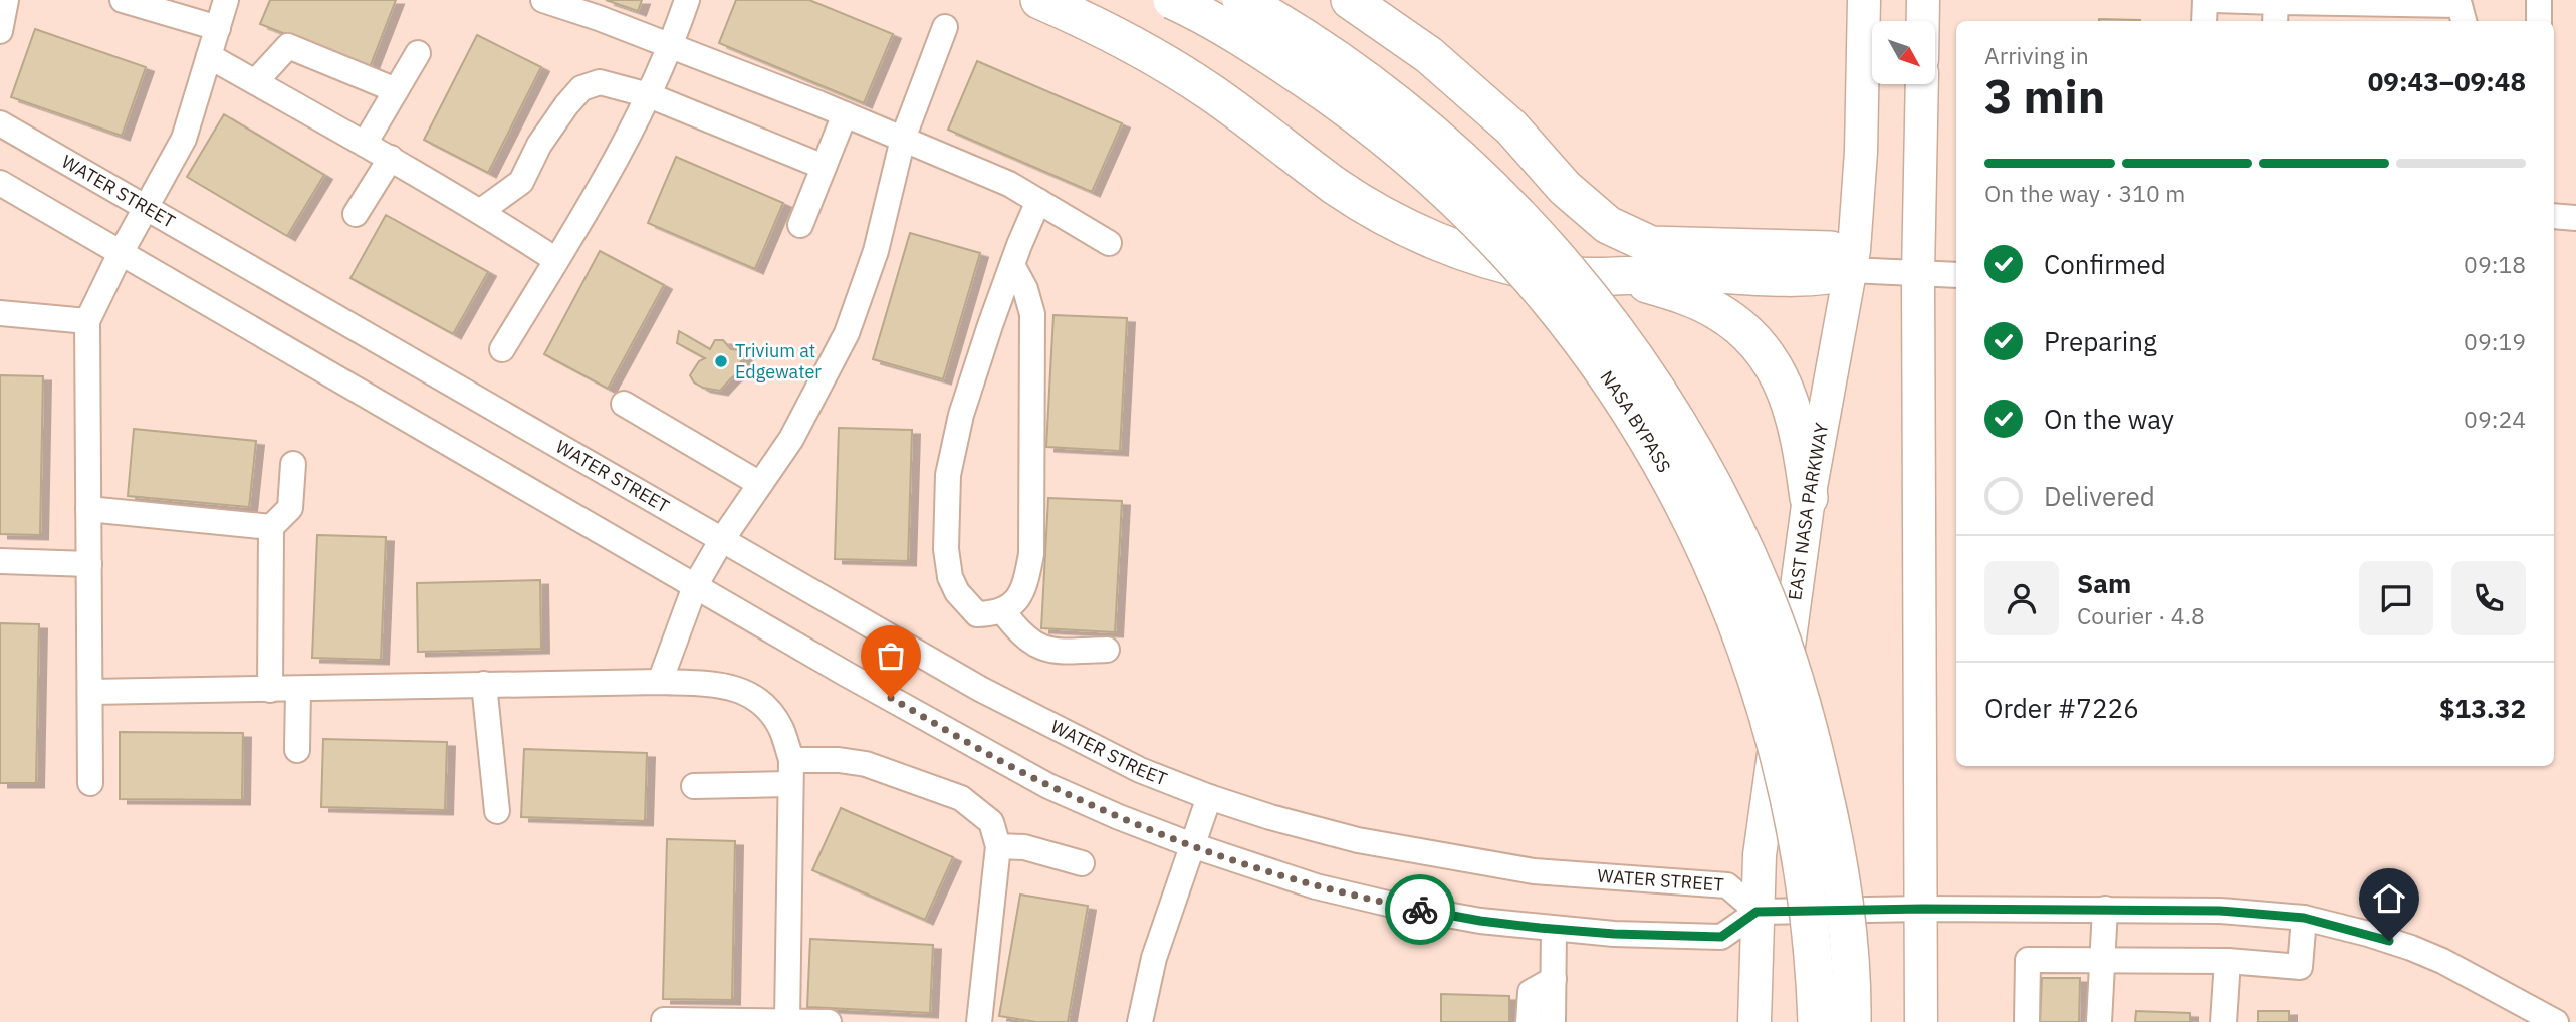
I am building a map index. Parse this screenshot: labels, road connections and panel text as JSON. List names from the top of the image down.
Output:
{
  "streets": {
    "highway": ["NASA BYPASS"],
    "main road": ["EAST NASA PARKWAY"],
    "street": ["WATER STREET"]
  },
  "crossings": [
    ["WATER STREET", "EAST NASA PARKWAY"]
  ],
  "places": ["Trivium at Edgewater"],
  "north": "bottom right",
  "page": {
    "heading": ["3 min", "Arriving in", "09:43–09:48"],
    "panel": [
      "Sam",
      "Courier · 4.8",
      "Order #7226",
      "$13.32"
    ],
    "bar": "On the way · 310 m",
    "list": [
      ["Confirmed", "09:18"],
      ["Preparing", "09:19"],
      ["On the way", "09:24"],
      "Delivered"
    ]
  }
}
